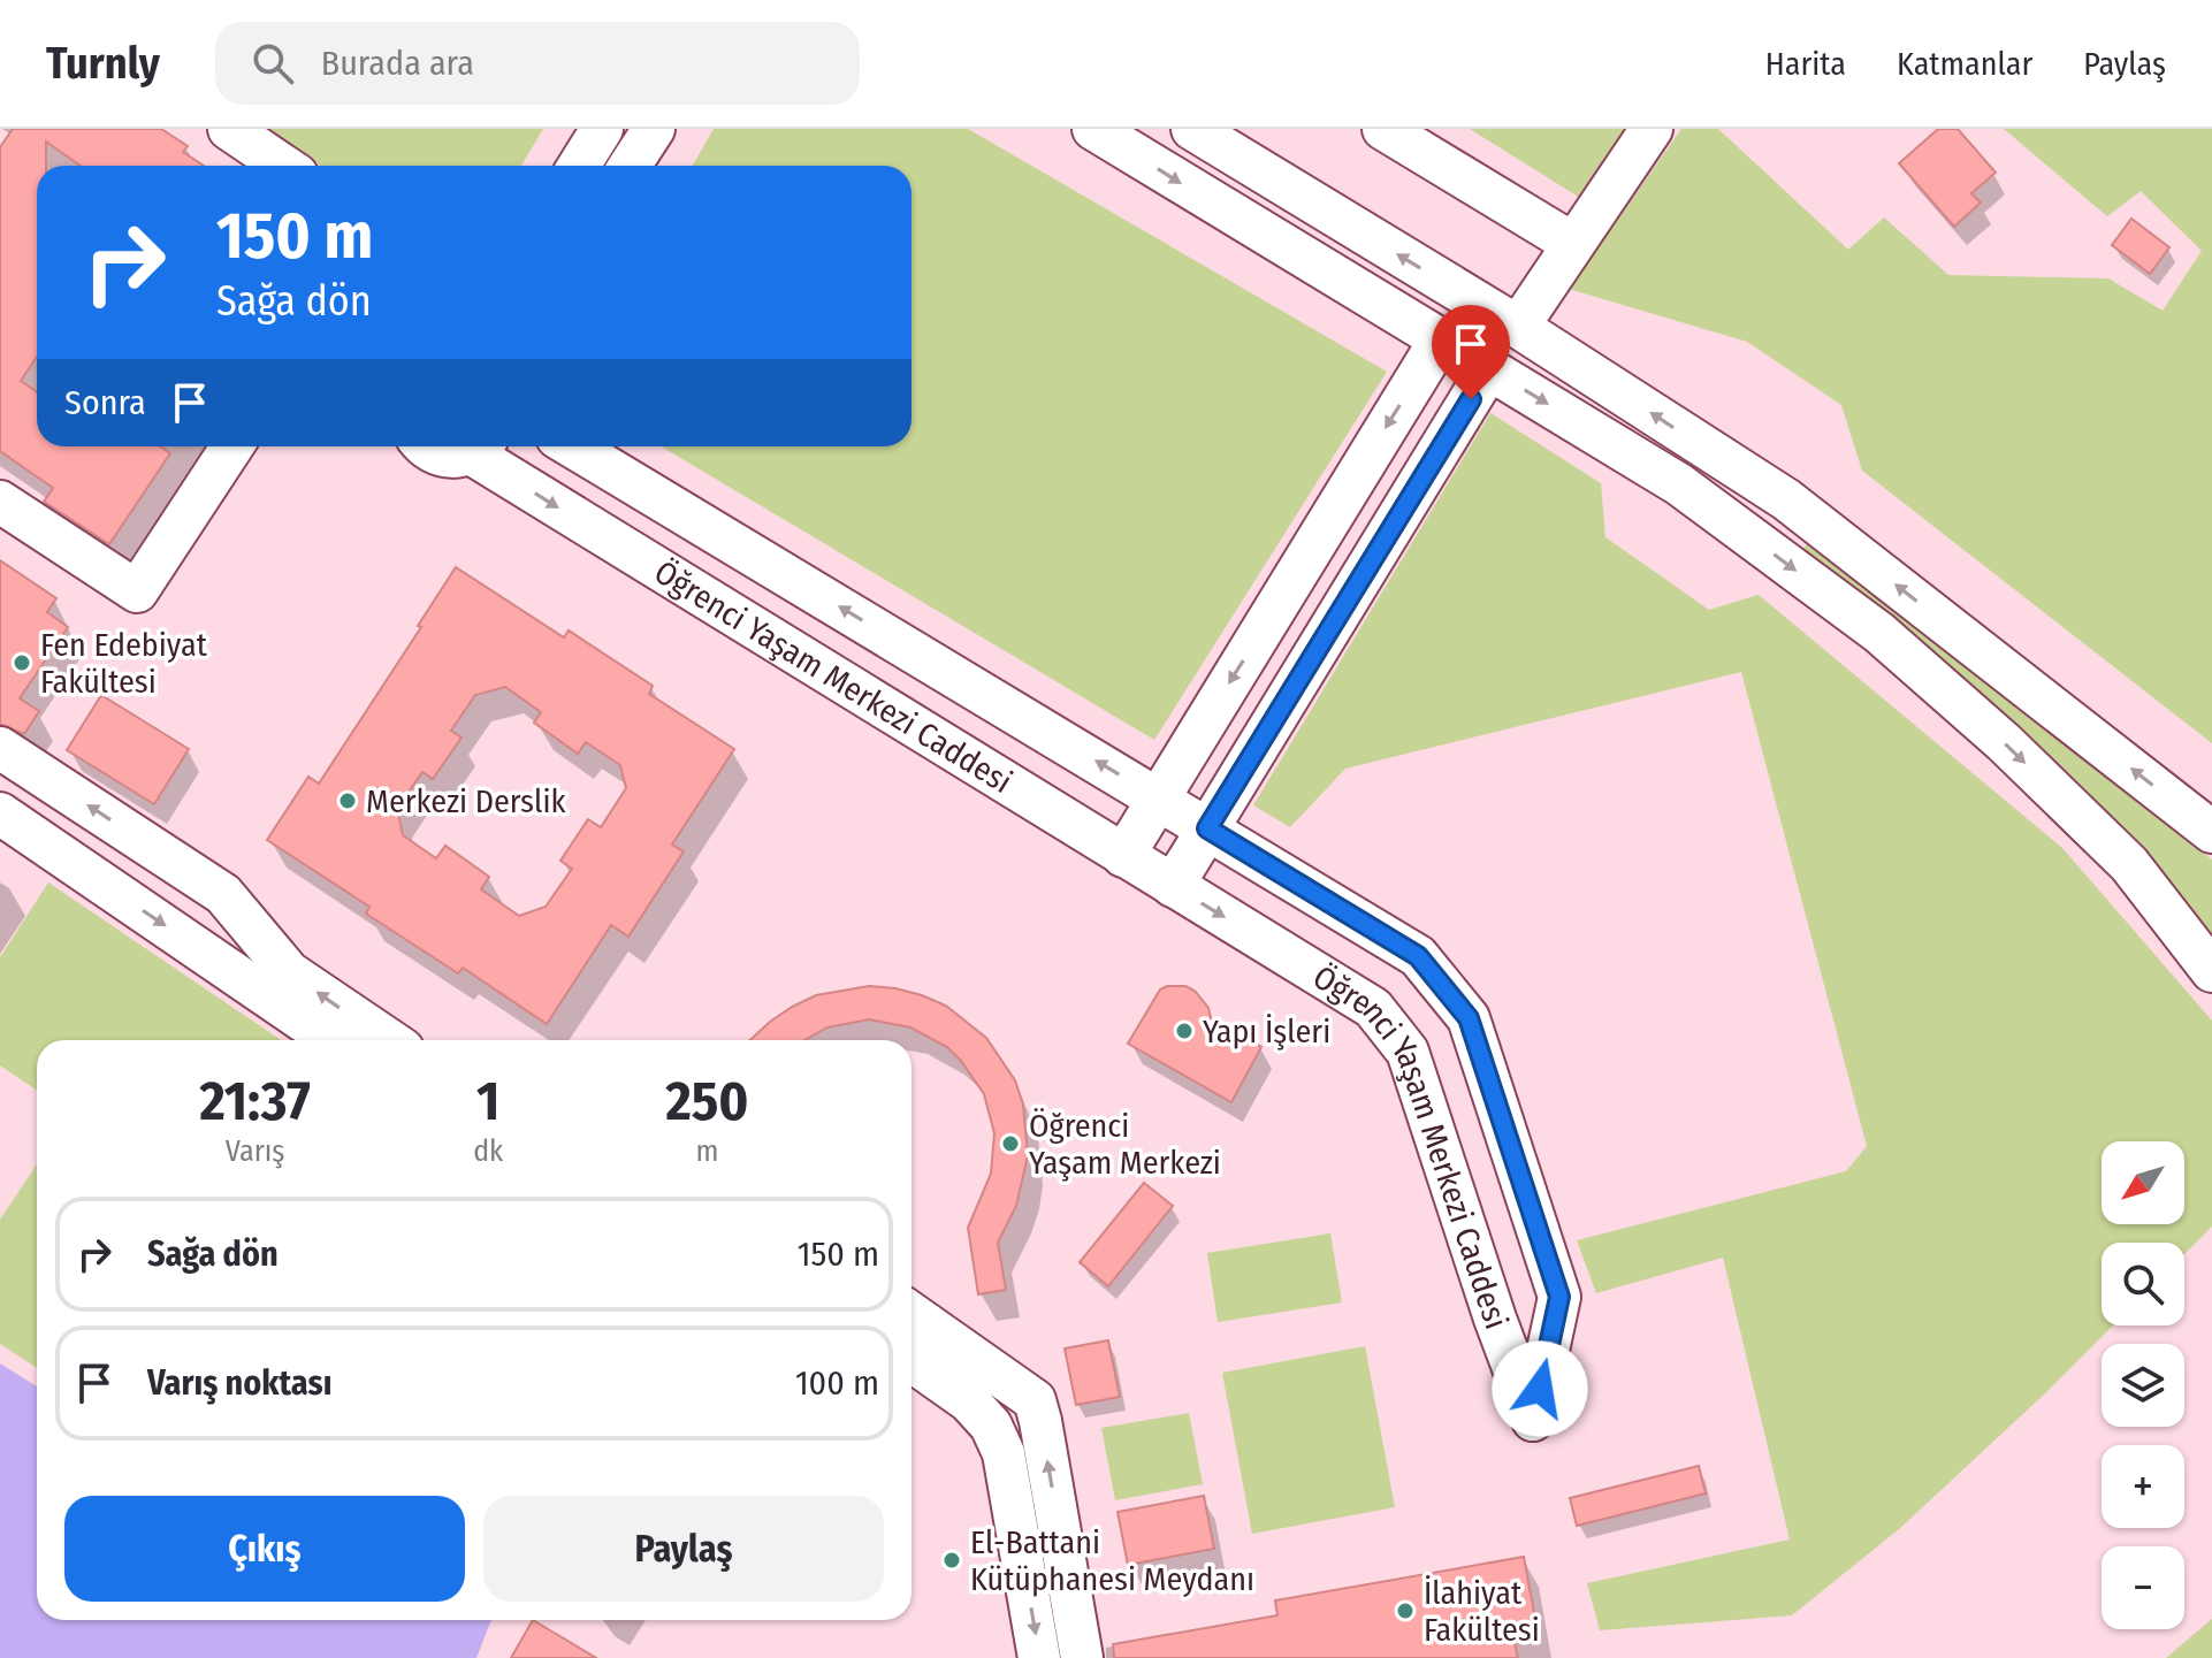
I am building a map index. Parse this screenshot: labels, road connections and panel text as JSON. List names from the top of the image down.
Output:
{
  "streets": {
    "street": ["Öğrenci Yaşam Merkezi Caddesi"]
  },
  "places": [
    "Fen Edebiyat Fakültesi",
    "Merkezi Derslik",
    "Yapı İşleri",
    "Öğrenci Yaşam Merkezi",
    "El-Battani Kütüphanesi Meydanı",
    "İlahiyat Fakültesi"
  ],
  "north": "bottom left",
  "page": {
    "header": "Turnly",
    "search": "Burada ara",
    "nav": ["Harita", "Katmanlar", "Paylaş"],
    "turn": ["150 m", "Sağa dön"],
    "then": "Sonra",
    "eta": [
      "21:37",
      "Varış",
      "1",
      "dk",
      "250",
      "m"
    ],
    "map_buttons": ["+", "−"],
    "list": [
      {
        "name": "Sağa dön",
        "value": "150 m"
      },
      {
        "name": "Varış noktası",
        "value": "100 m"
      }
    ],
    "buttons": ["Çıkış", "Paylaş"]
  }
}
